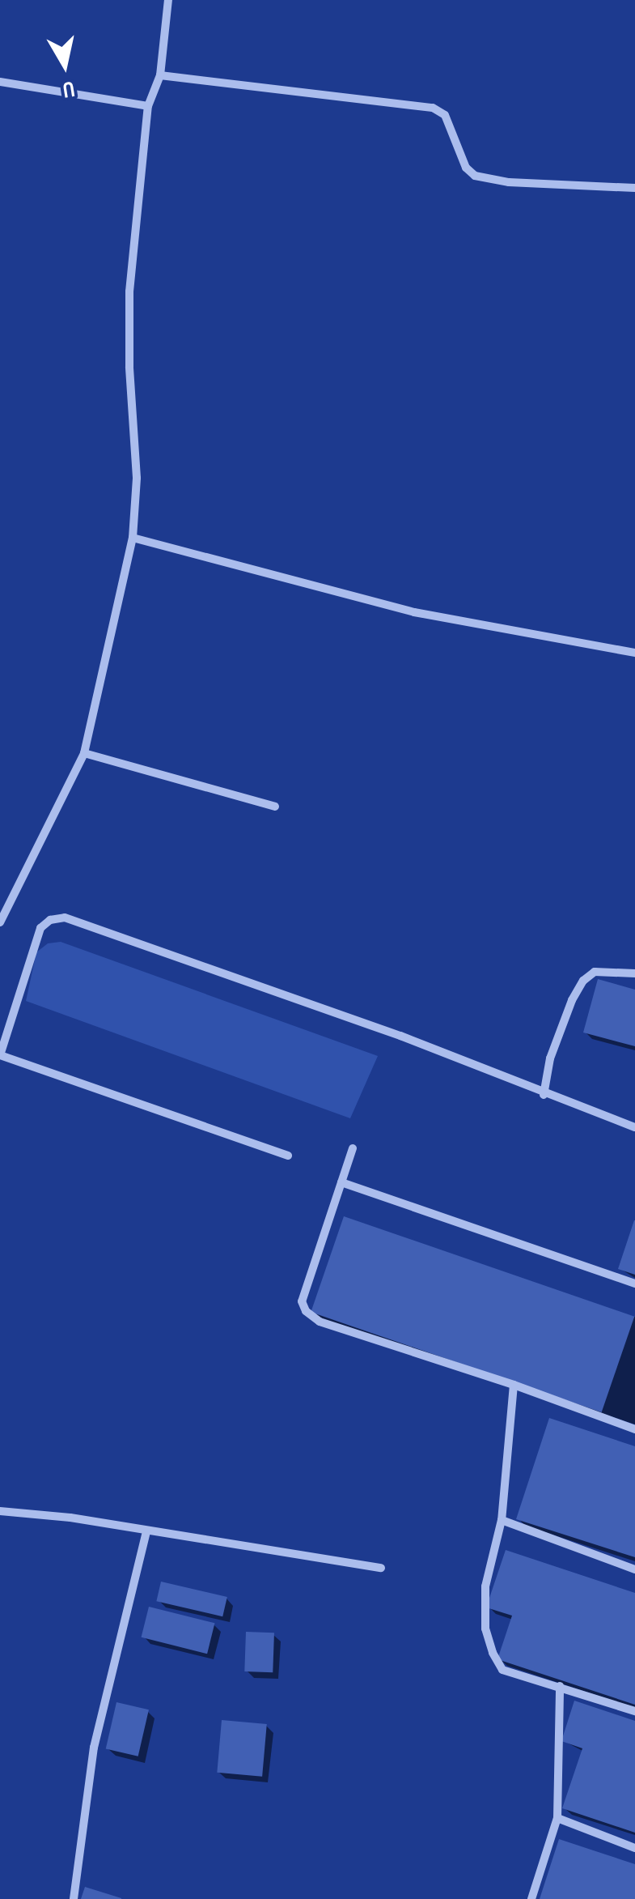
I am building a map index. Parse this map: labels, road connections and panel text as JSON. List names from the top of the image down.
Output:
{
  "north": "bottom"
}
